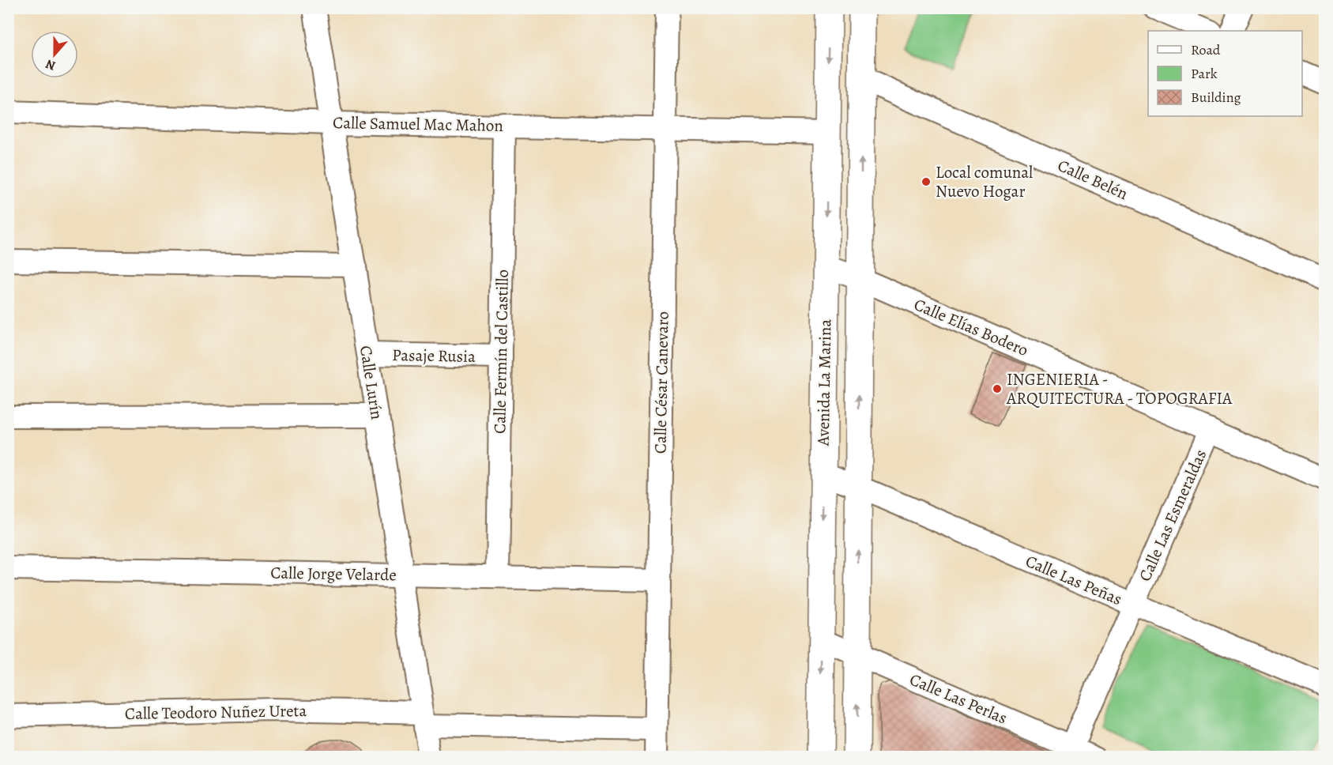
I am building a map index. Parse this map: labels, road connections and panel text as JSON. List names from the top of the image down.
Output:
{
  "streets": {
    "street": [
      "Calle Samuel Mac Mahon",
      "Calle Belén",
      "Calle Elías Bodero",
      "Calle Fermín del Castillo",
      "Pasaje Rusia",
      "Calle Lurín",
      "Calle César Canevaro",
      "Avenida La Marina",
      "Calle Las Esmeraldas",
      "Calle Jorge Velarde",
      "Calle Las Peñas",
      "Calle Las Perlas",
      "Calle Teodoro Nuñez Ureta"
    ]
  },
  "crossings": [
    ["Calle Samuel Mac Mahon", "Calle Fermín del Castillo"],
    ["Calle Samuel Mac Mahon", "Calle Lurín"],
    ["Calle Samuel Mac Mahon", "Calle César Canevaro"],
    ["Calle Samuel Mac Mahon", "Avenida La Marina"],
    ["Calle Belén", "Avenida La Marina"],
    ["Calle Elías Bodero", "Avenida La Marina"],
    ["Calle Elías Bodero", "Calle Las Esmeraldas"],
    ["Calle Fermín del Castillo", "Pasaje Rusia"],
    ["Calle Fermín del Castillo", "Calle Jorge Velarde"],
    ["Pasaje Rusia", "Calle Lurín"],
    ["Calle Lurín", "Calle Jorge Velarde"],
    ["Calle Lurín", "Calle Teodoro Nuñez Ureta"],
    ["Calle César Canevaro", "Calle Jorge Velarde"],
    ["Calle César Canevaro", "Calle Teodoro Nuñez Ureta"],
    ["Avenida La Marina", "Calle Las Peñas"],
    ["Avenida La Marina", "Calle Las Perlas"],
    ["Calle Las Esmeraldas", "Calle Las Peñas"],
    ["Calle Las Esmeraldas", "Calle Las Perlas"]
  ],
  "places": ["Local comunal Nuevo Hogar", "INGENIERIA - ARQUITECTURA - TOPOGRAFIA"],
  "legend": ["Road", "Park", "Building"],
  "north": "bottom"
}
